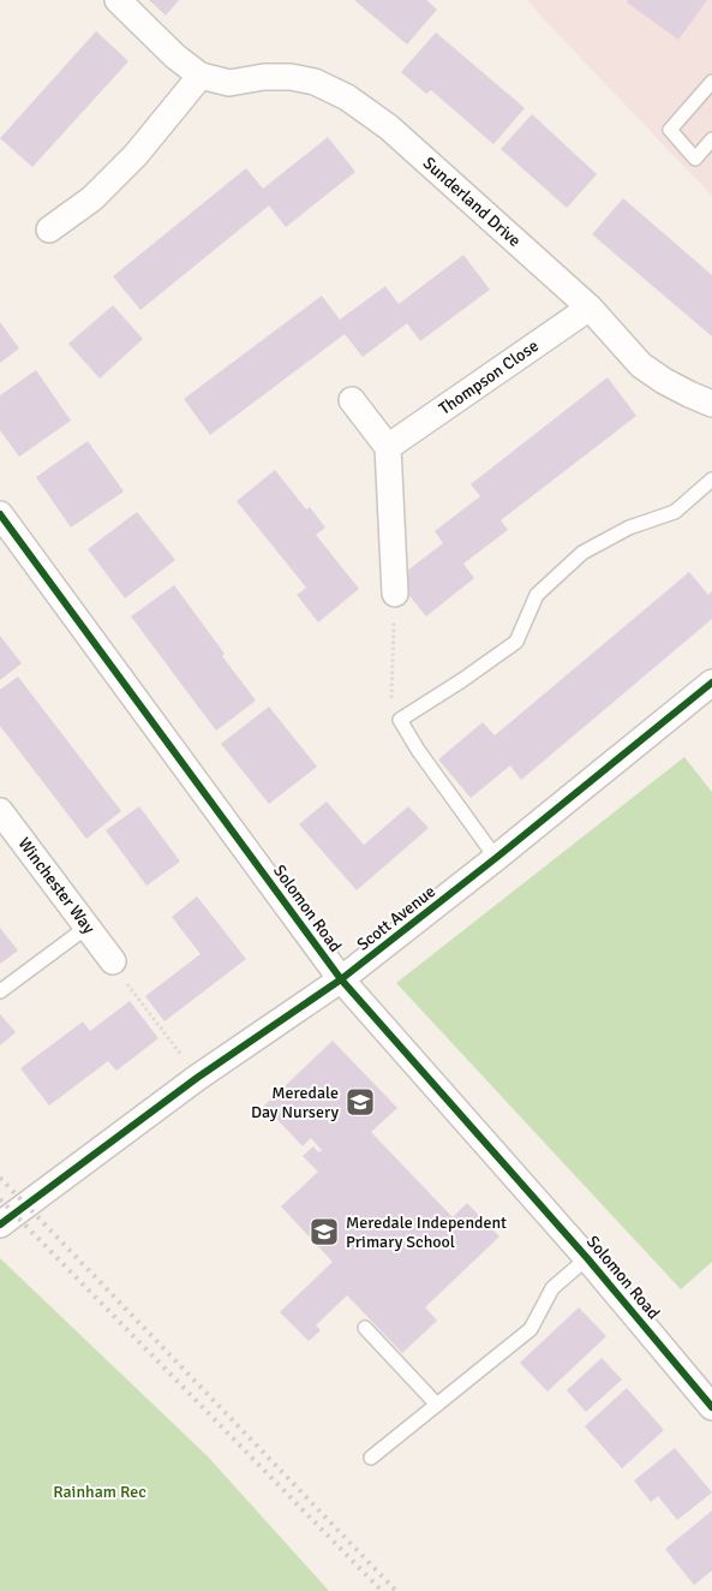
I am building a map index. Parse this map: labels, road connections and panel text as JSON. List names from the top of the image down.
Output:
{
  "streets": {
    "street": [
      "Sunderland Drive",
      "Thompson Close",
      "Winchester Way",
      "Solomon Road",
      "Scott Avenue"
    ]
  },
  "crossings": [
    ["Sunderland Drive", "Thompson Close"],
    ["Solomon Road", "Scott Avenue"]
  ],
  "parks": ["Rainham Rec"],
  "places": {
    "school or university": ["Meredale Day Nursery", "Meredale Independent Primary School"]
  }
}
